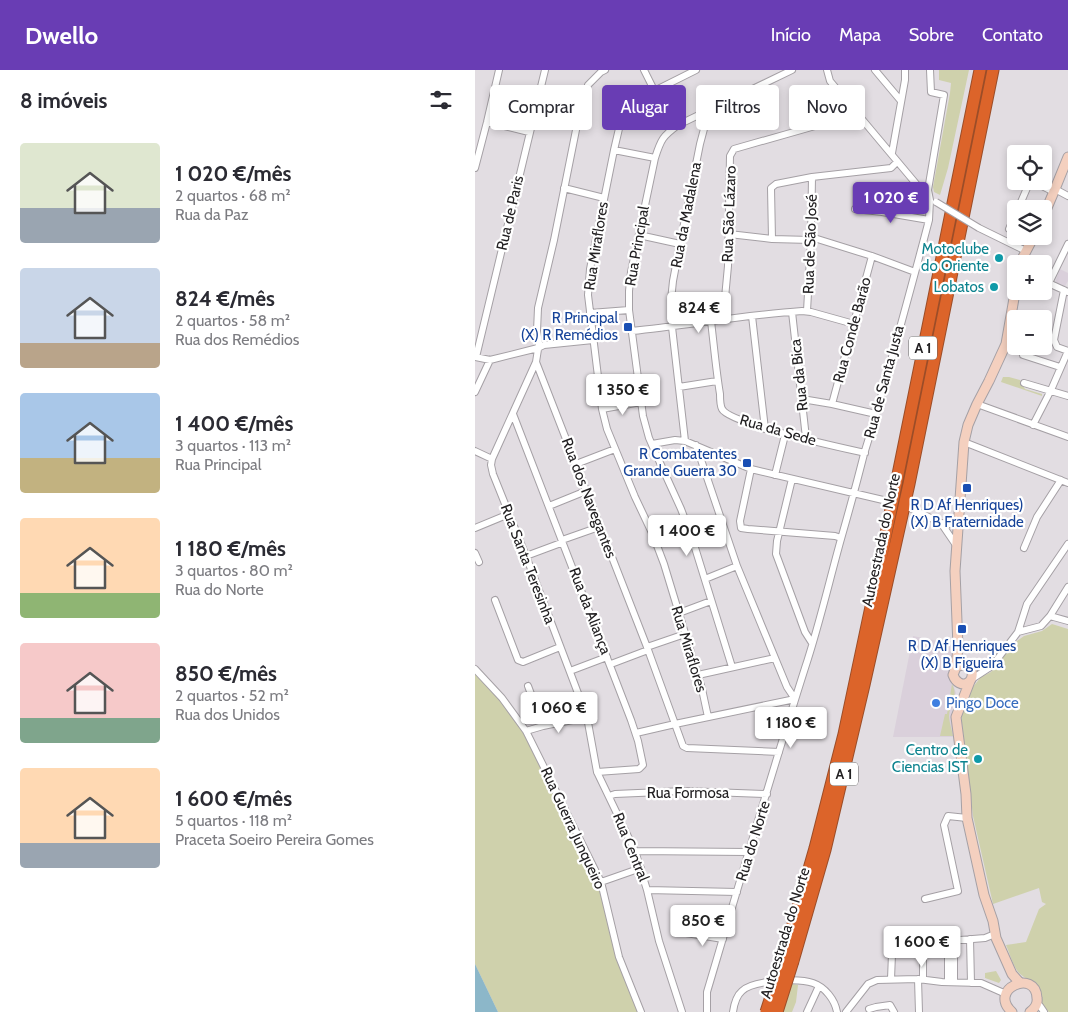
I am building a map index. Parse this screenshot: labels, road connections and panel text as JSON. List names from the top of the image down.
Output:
{
  "streets": {
    "highway": ["A 1", "Autoestrada do Norte"],
    "street": [
      "Rua de Paris",
      "Rua São Lázaro",
      "Rua da Madalena",
      "Rua de São José",
      "Rua Miraflores",
      "Rua Principal",
      "Rua Conde Barão",
      "Rua da Bica",
      "Rua de Santa Justa",
      "Rua da Sede",
      "Rua dos Navegantes",
      "Rua Santa Teresinha",
      "Rua da Aliança",
      "Rua Formosa",
      "Rua Guerra Junqueiro",
      "Rua do Norte",
      "Rua Central"
    ]
  },
  "crossings": [
    ["Rua da Bica", "Rua da Sede"],
    ["Rua de Santa Justa", "Rua da Sede"],
    ["Rua de Santa Justa", "Rua do Norte"],
    ["Rua dos Navegantes", "Rua do Norte"],
    ["Rua Santa Teresinha", "Rua da Aliança"],
    ["Rua Santa Teresinha", "Rua Central"],
    ["Rua da Aliança", "Rua Central"],
    ["Rua Formosa", "Rua do Norte"],
    ["Rua Formosa", "Rua Central"]
  ],
  "places": {
    "other": [
      "Motoclube do Oriente",
      "Lobatos",
      "Pingo Doce",
      "Centro de Ciencias IST"
    ],
    "transit": [
      "R Principal (X) R Remédios",
      "R Combatentes Grande Guerra 30",
      "R D Af Henriques) (X) B Fraternidade",
      "R D Af Henriques (X) B Figueira"
    ]
  },
  "page": {
    "header": "Dwello",
    "nav": [
      "Início",
      "Mapa",
      "Sobre",
      "Contato"
    ],
    "heading": "8 imóveis",
    "chip": [
      "Comprar",
      "Alugar",
      "Filtros",
      "Novo"
    ],
    "list": [
      {
        "name": "1 020 €/mês",
        "note": "2 quartos · 68 m² · Rua da Paz"
      },
      {
        "name": "824 €/mês",
        "note": "2 quartos · 58 m² · Rua dos Remédios"
      },
      {
        "name": "1 400 €/mês",
        "note": "3 quartos · 113 m² · Rua Principal"
      },
      {
        "name": "1 180 €/mês",
        "note": "3 quartos · 80 m² · Rua do Norte"
      },
      {
        "name": "850 €/mês",
        "note": "2 quartos · 52 m² · Rua dos Unidos"
      },
      {
        "name": "1 600 €/mês",
        "note": "5 quartos · 118 m² · Praceta Soeiro Pereira Gomes"
      }
    ],
    "map_buttons": ["+", "−"],
    "price": [
      "1 020 €",
      "824 €",
      "1 350 €",
      "1 400 €",
      "1 060 €",
      "1 180 €",
      "850 €",
      "1 600 €"
    ]
  }
}
